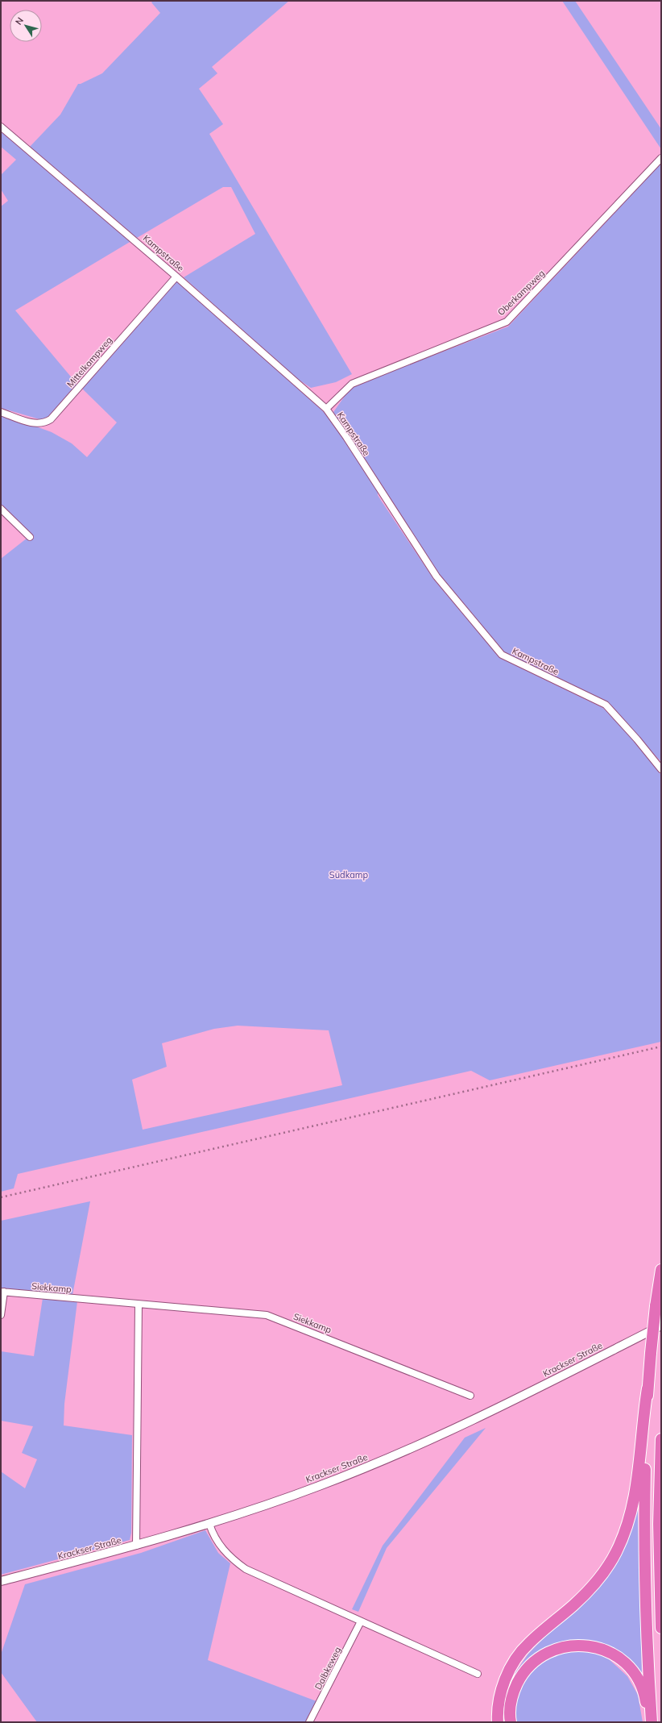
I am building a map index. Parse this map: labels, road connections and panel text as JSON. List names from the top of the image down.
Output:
{
  "streets": {
    "street": [
      "Kampstraße",
      "Oberkampweg",
      "Mittelkampweg",
      "Siekkamp",
      "Krackser Straße",
      "Dalbkeweg"
    ]
  },
  "crossings": [
    ["Kampstraße", "Oberkampweg"],
    ["Kampstraße", "Mittelkampweg"]
  ],
  "parks": ["Südkamp"],
  "north": "top left"
}
